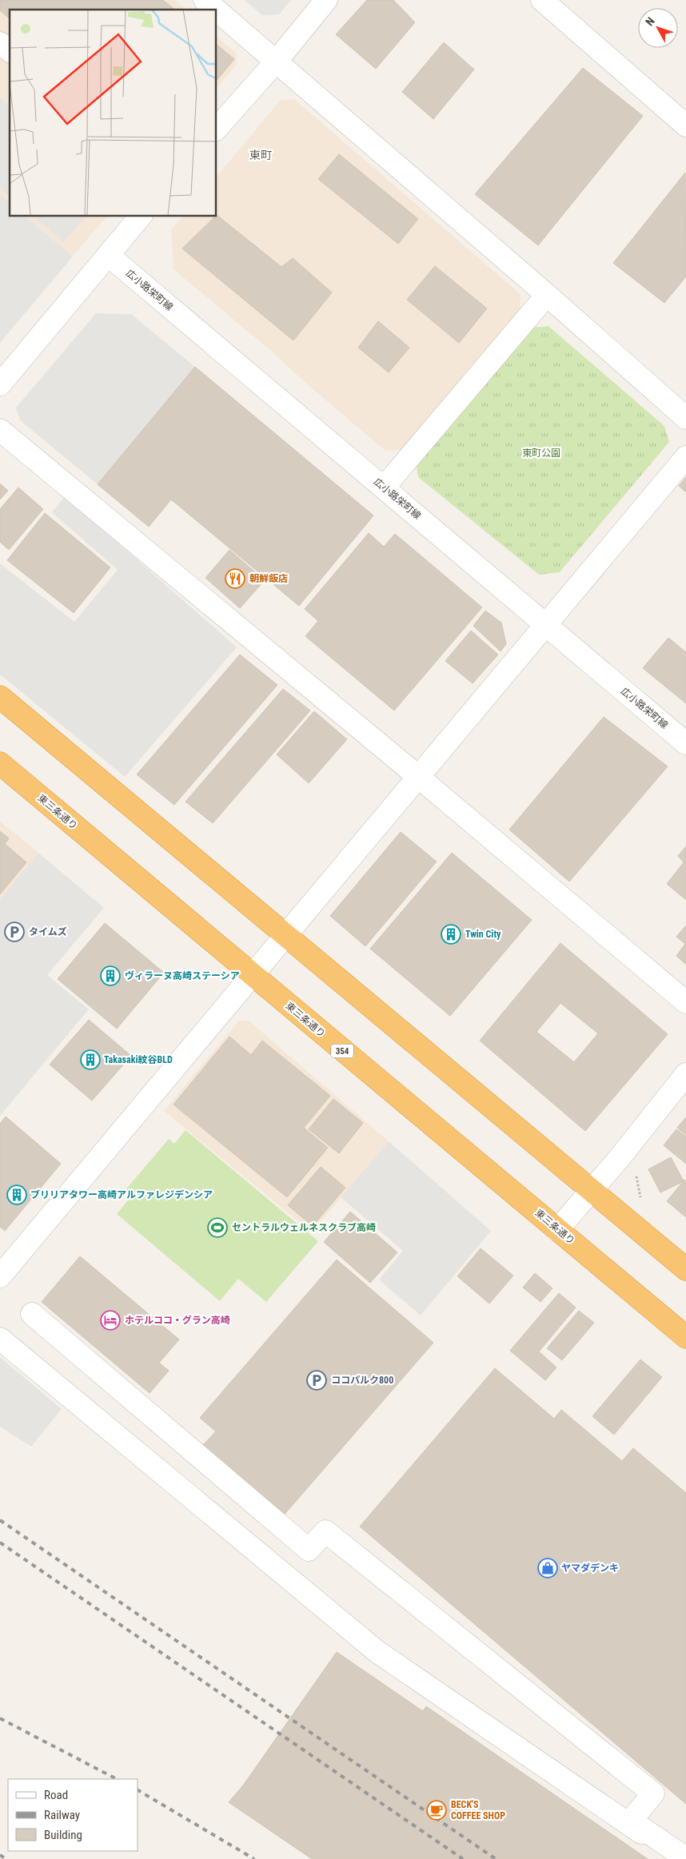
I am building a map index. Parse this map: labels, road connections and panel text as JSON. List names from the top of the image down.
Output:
{
  "streets": {
    "highway": ["東三条通り", "354"],
    "street": ["広小路栄町線"]
  },
  "districts": ["東町"],
  "parks": ["東町公園"],
  "places": {
    "restaurant": ["朝鮮飯店"],
    "parking": ["タイムズ", "ココパルク800"],
    "building": [
      "Twin City",
      "ヴィラーヌ高崎ステーシア",
      "Takasaki紋谷BLD",
      "ブリリアタワー高崎アルファレジデンシア"
    ],
    "sports": ["セントラルウェルネスクラブ高崎"],
    "hotel": ["ホテルココ・グラン高崎"],
    "shop": ["ヤマダデンキ"],
    "cafe": ["BECK'S COFFEE SHOP"]
  },
  "legend": ["Road", "Railway", "Building"],
  "north": "top left"
}
